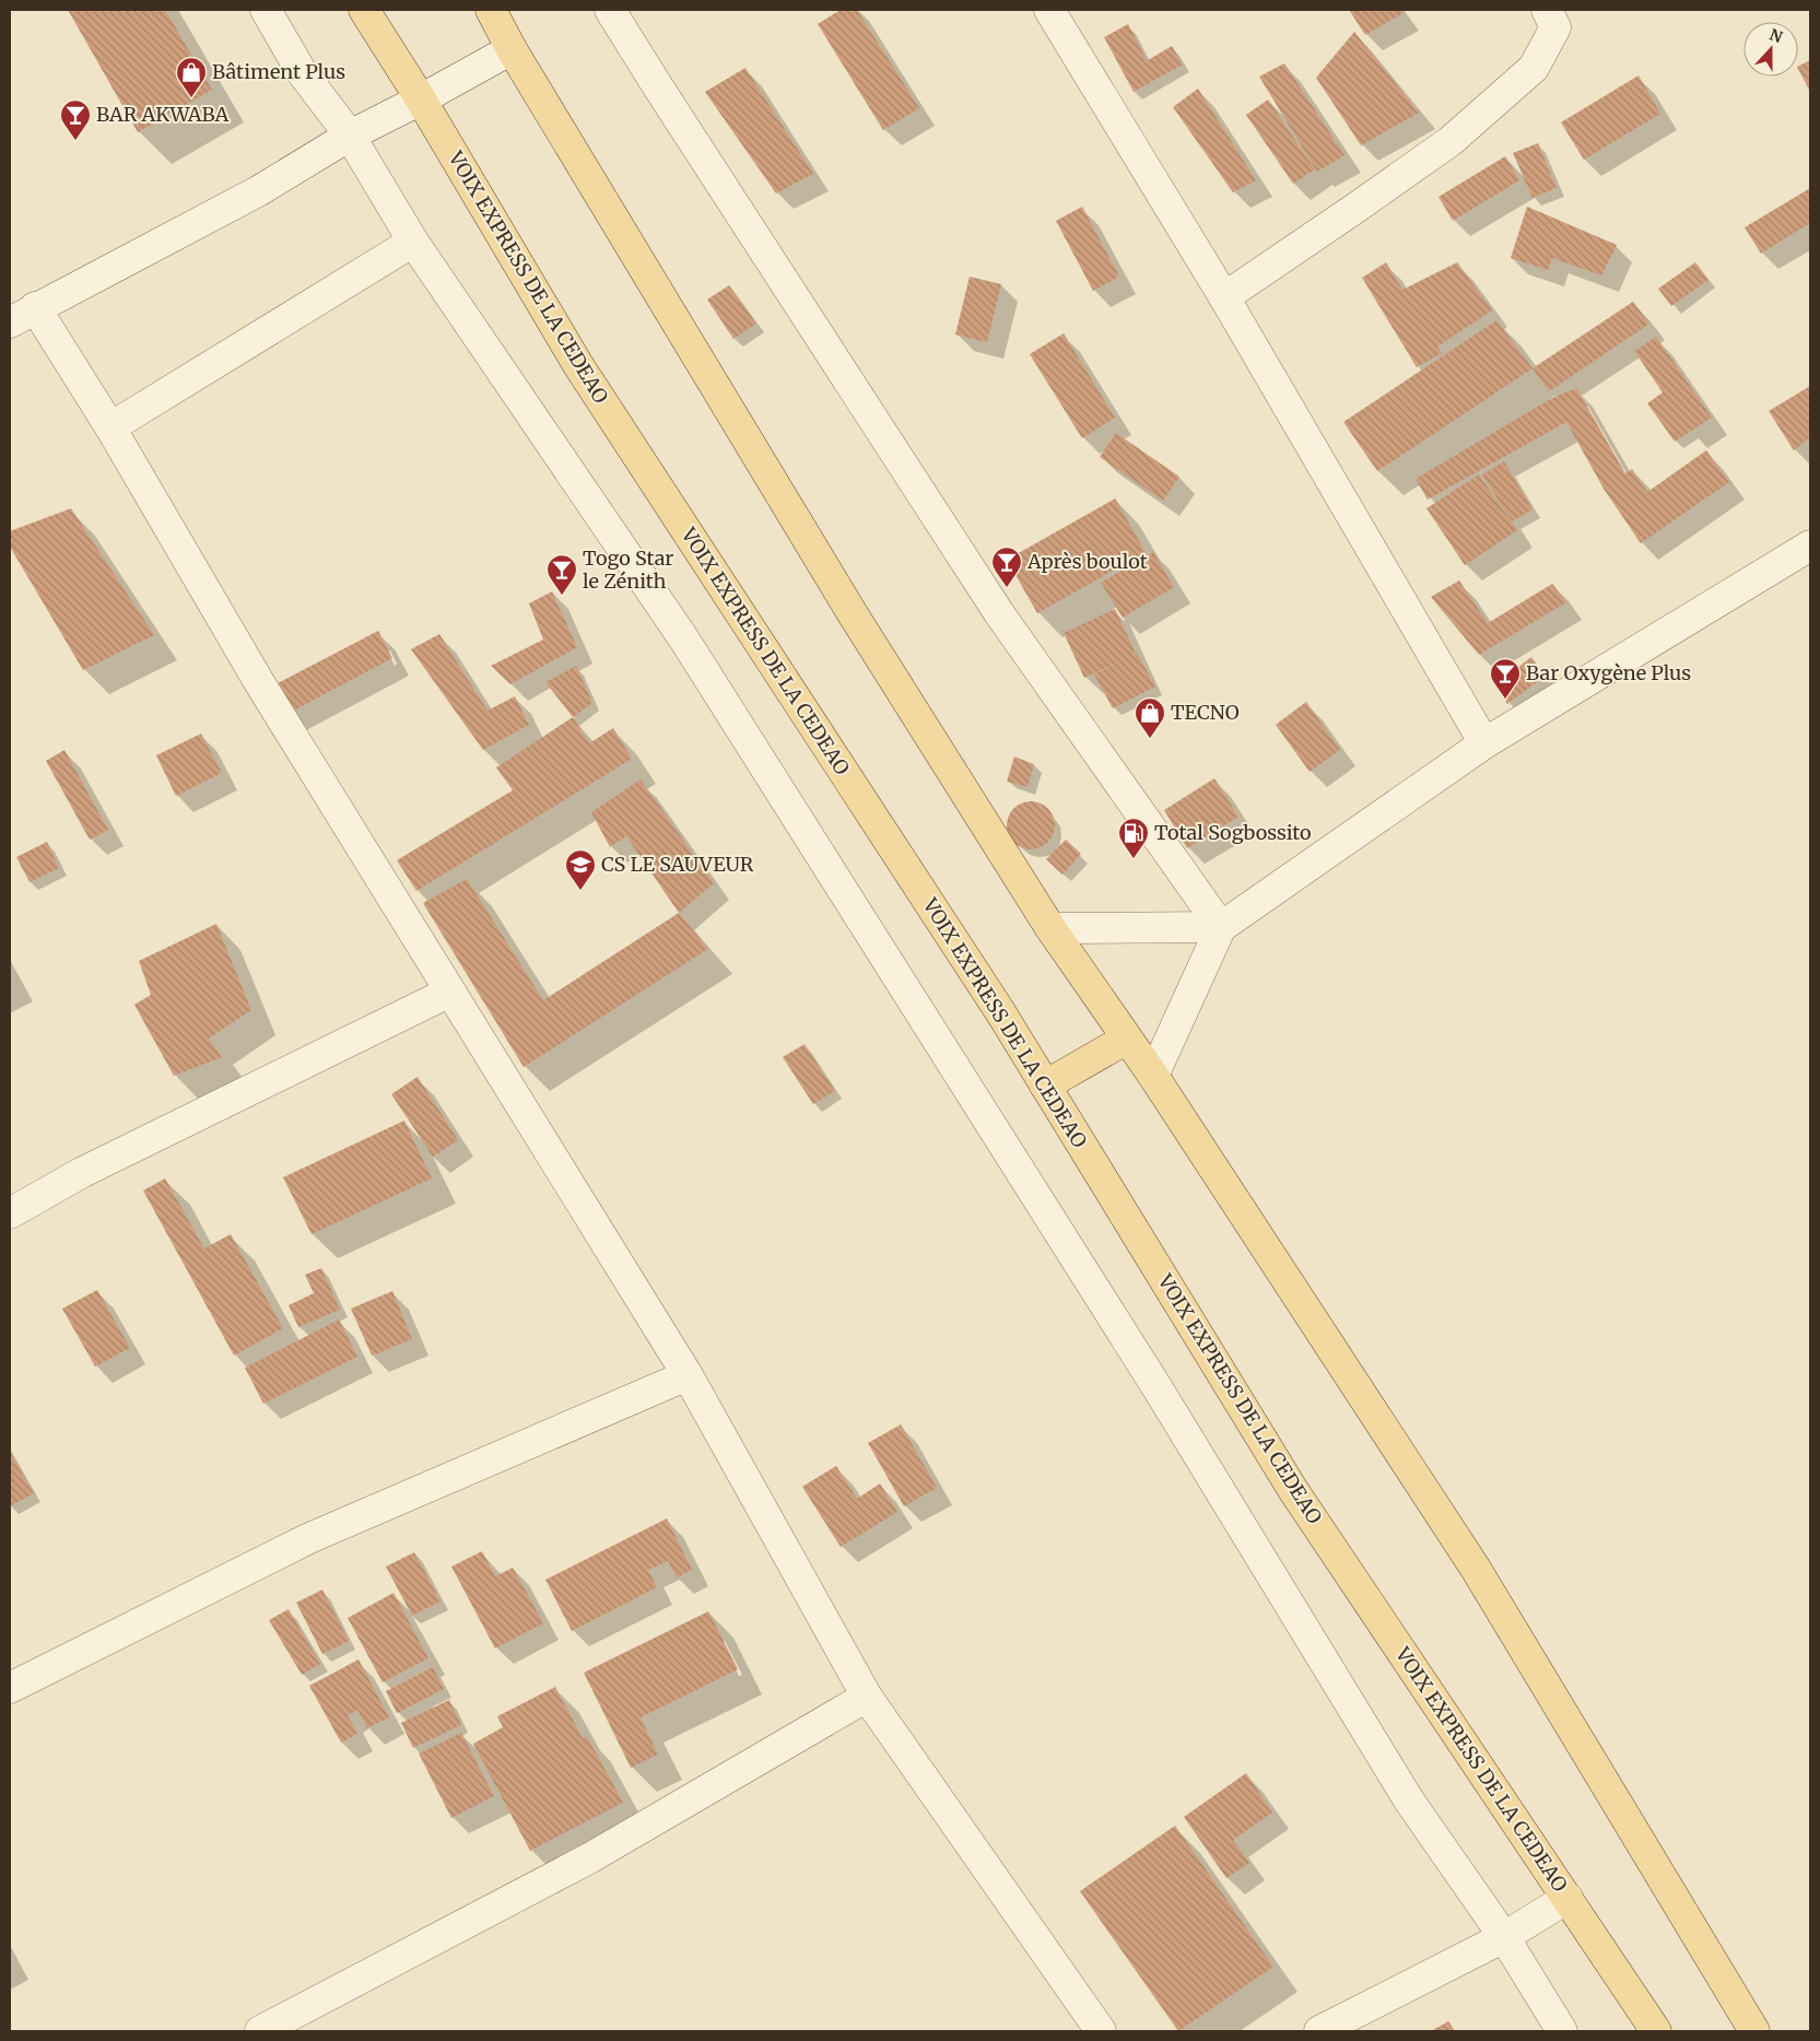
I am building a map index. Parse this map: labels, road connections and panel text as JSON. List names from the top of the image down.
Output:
{
  "streets": {
    "main road": ["VOIX EXPRESS DE LA CEDEAO"]
  },
  "places": {
    "shop": ["Bâtiment Plus", "TECNO"],
    "bar": [
      "BAR AKWABA",
      "Après boulot",
      "Togo Star le Zénith",
      "Bar Oxygène Plus"
    ],
    "fuel station": ["Total Sogbossito"],
    "school or university": ["CS LE SAUVEUR"]
  },
  "north": "top"
}
